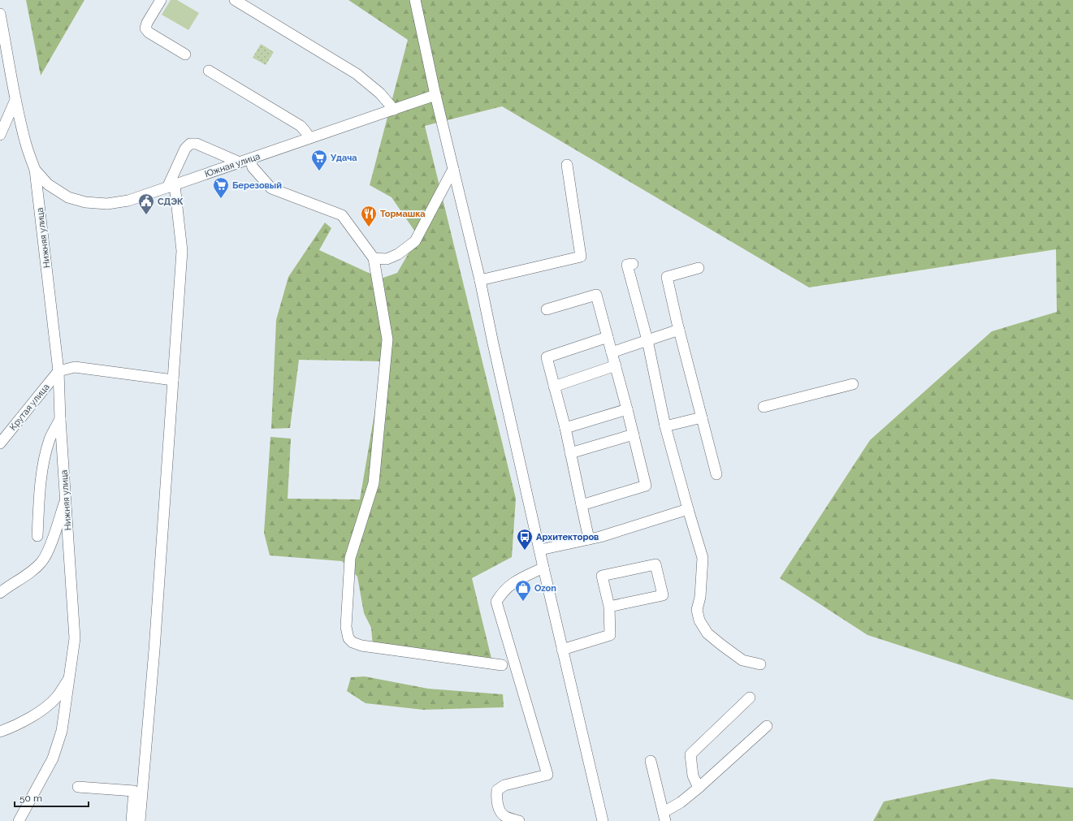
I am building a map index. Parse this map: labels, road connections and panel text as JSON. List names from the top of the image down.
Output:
{
  "streets": {
    "street": ["Южная улица", "Нижняя улица", "Крутая улица"]
  },
  "crossings": [
    ["Южная улица", "Нижняя улица"],
    ["Нижняя улица", "Крутая улица"]
  ],
  "places": {
    "supermarket": ["Удача", "Березовый"],
    "public building": ["СДЭК"],
    "restaurant": ["Тормашка"],
    "bus stop": ["Архитекторов"],
    "shop": ["Ozon"]
  },
  "scale_bar": "50 m"
}
